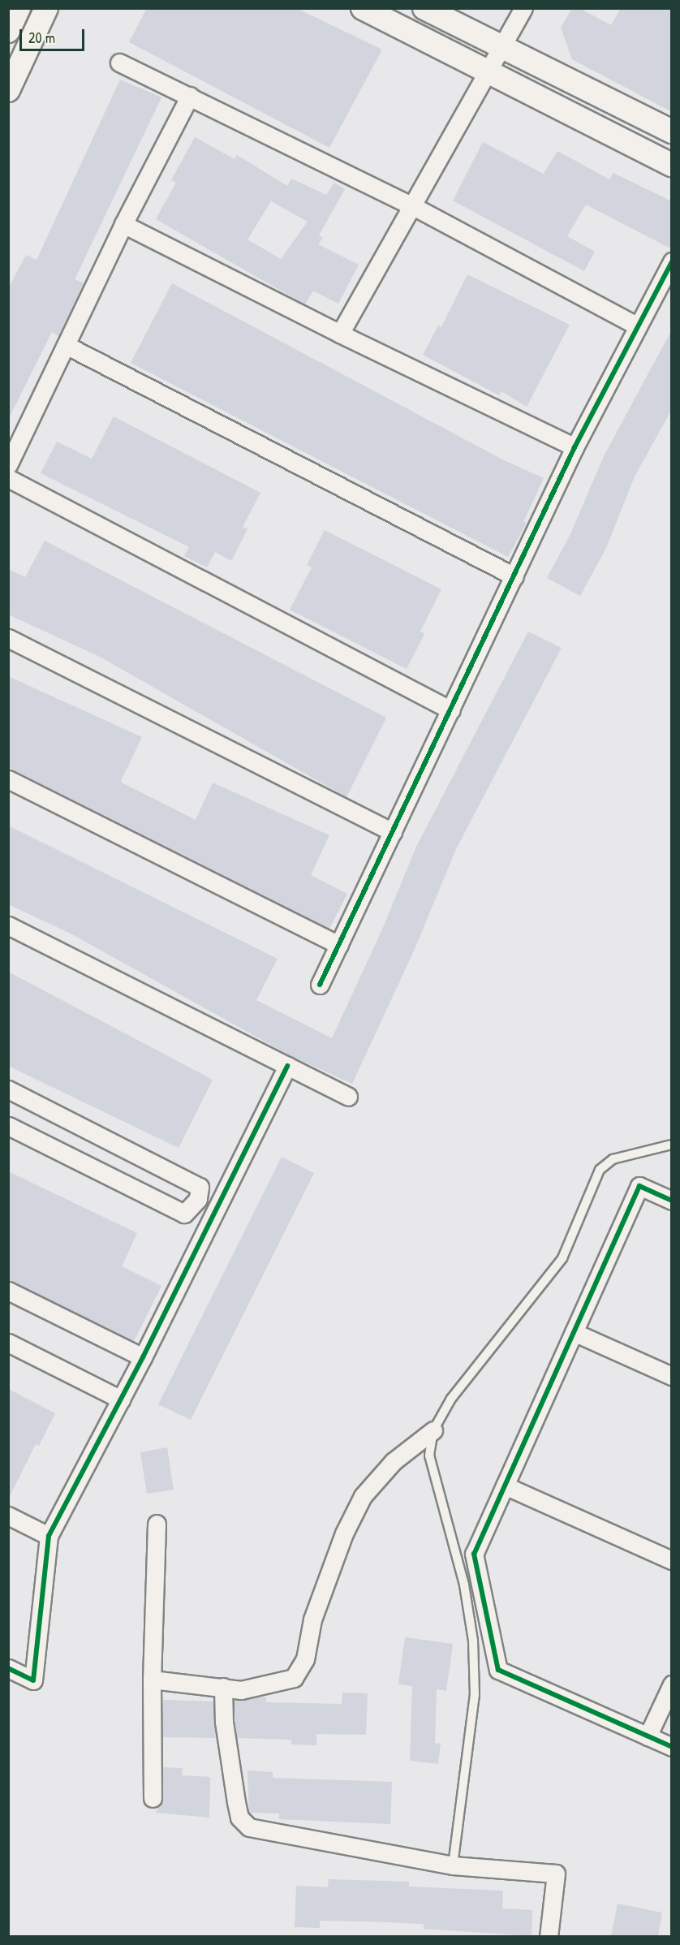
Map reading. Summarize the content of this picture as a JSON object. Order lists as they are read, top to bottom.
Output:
{
  "scale_bar": "20 m"
}
